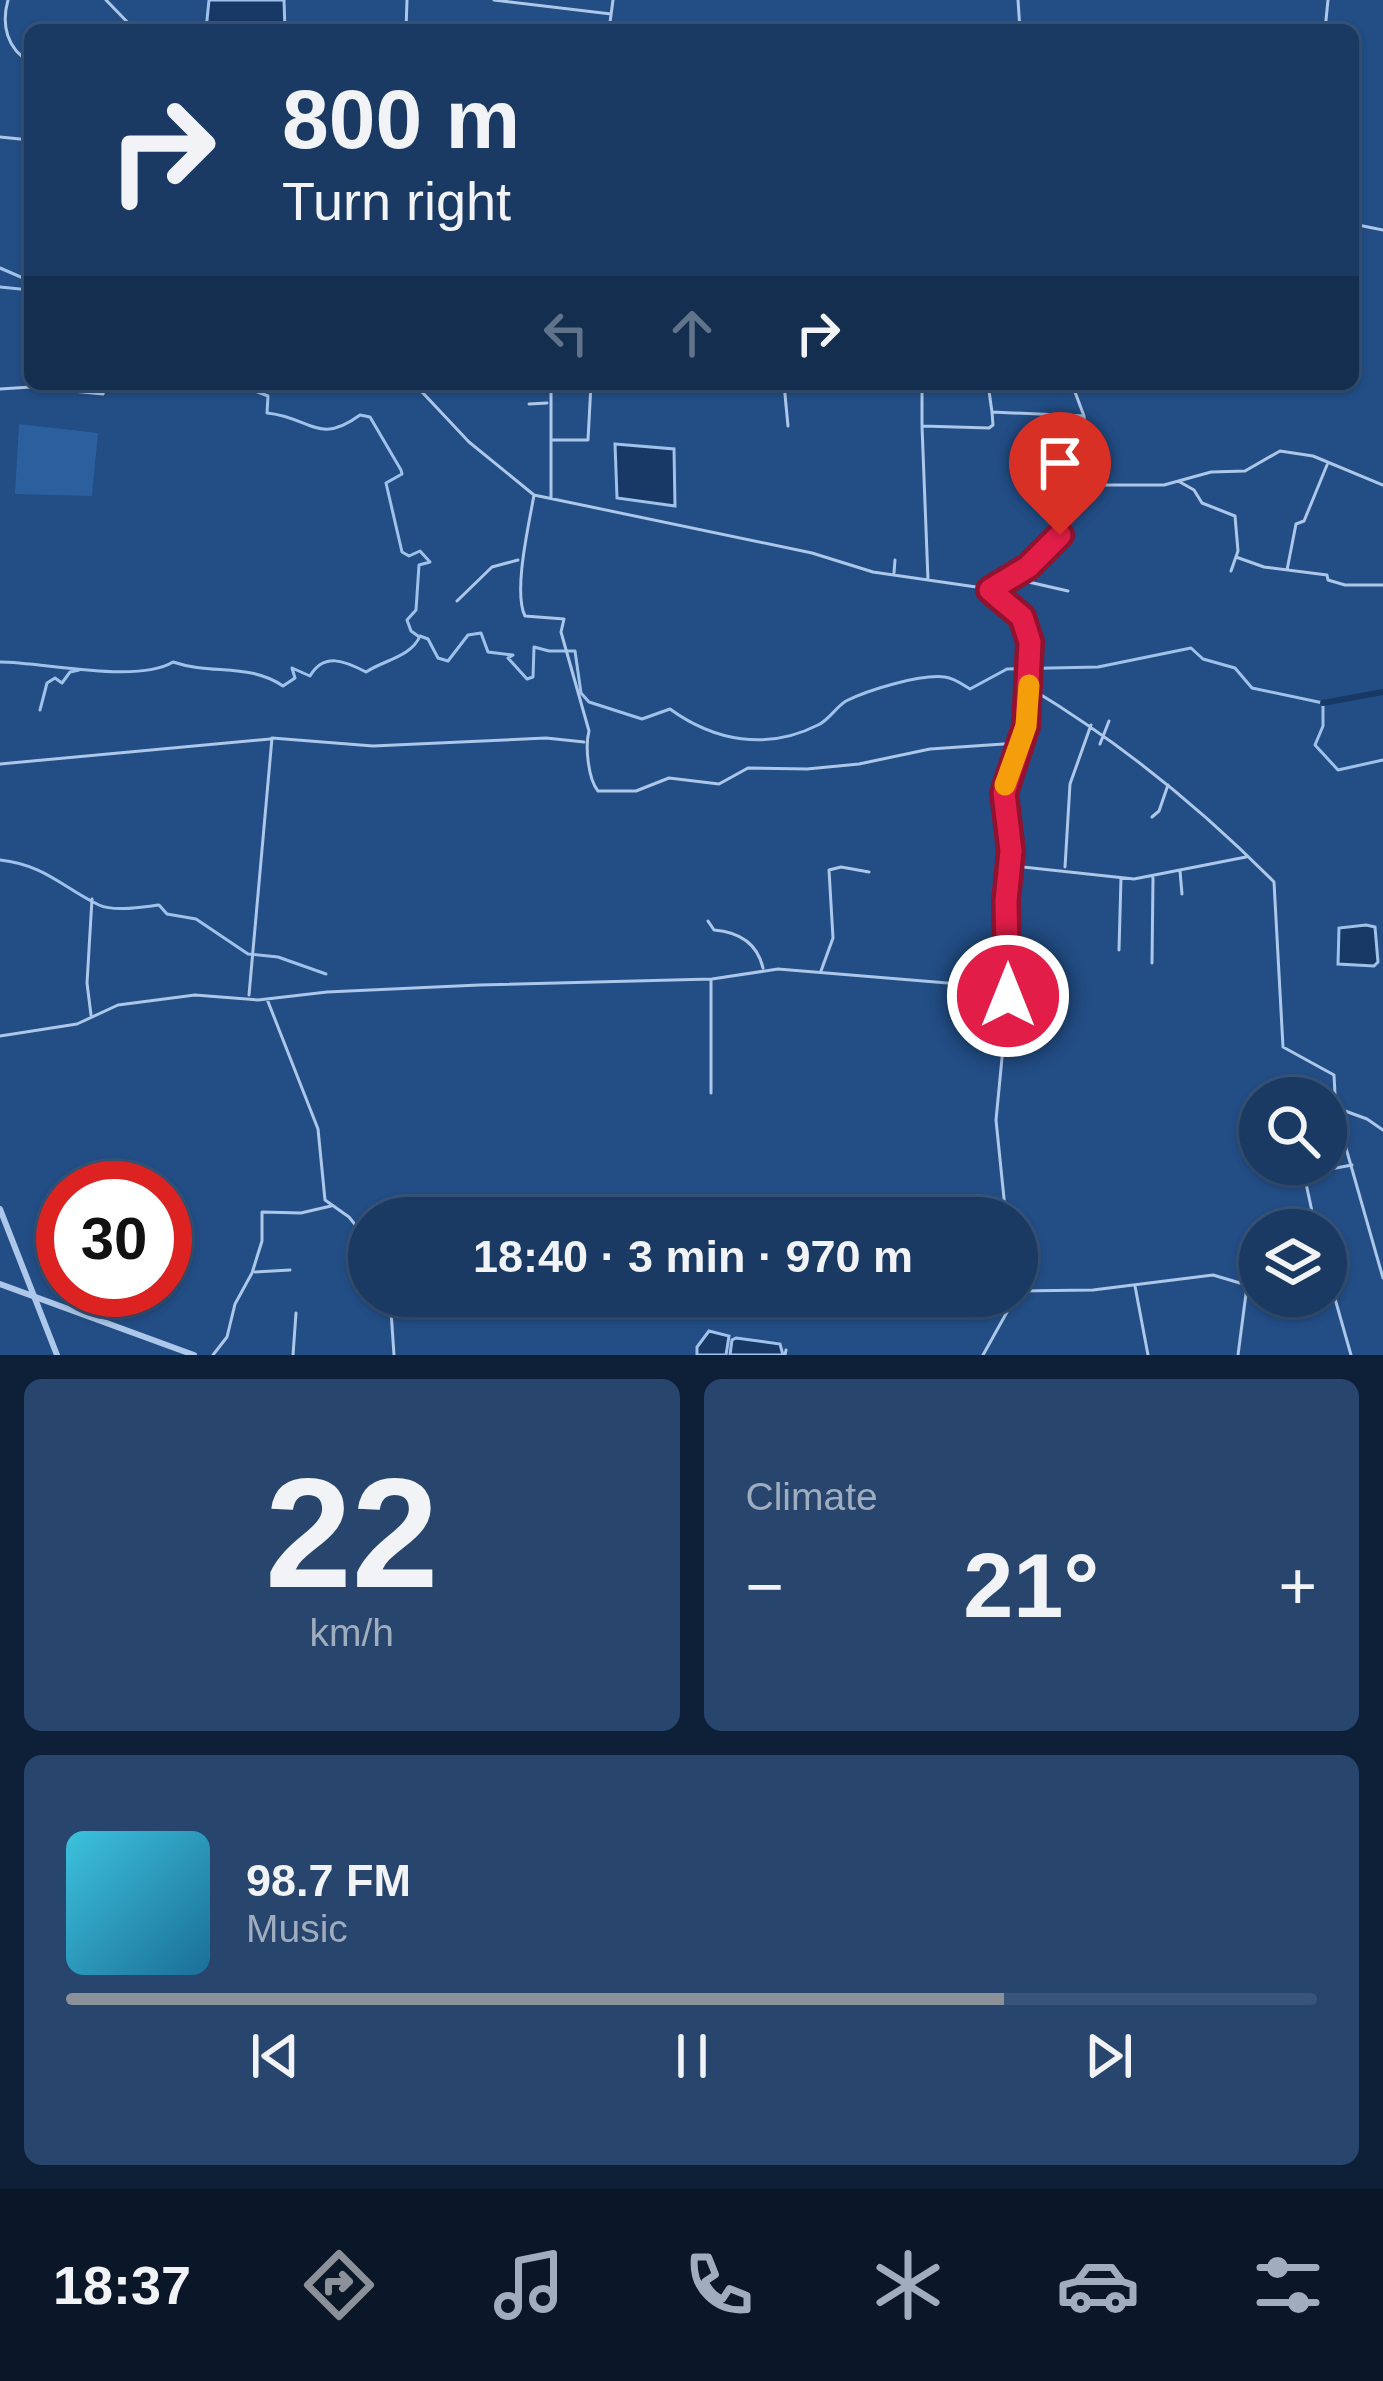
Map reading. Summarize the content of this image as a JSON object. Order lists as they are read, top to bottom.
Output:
{
  "page": {
    "turn": ["800 m", "Turn right"],
    "limit": "30",
    "trip": "18:40 · 3 min · 970 m",
    "tile": [
      ["22", "km/h"],
      "Climate"
    ],
    "heat": ["−", "21°", "+"],
    "song": ["98.7 FM", "Music"],
    "tabs": "18:37"
  }
}
